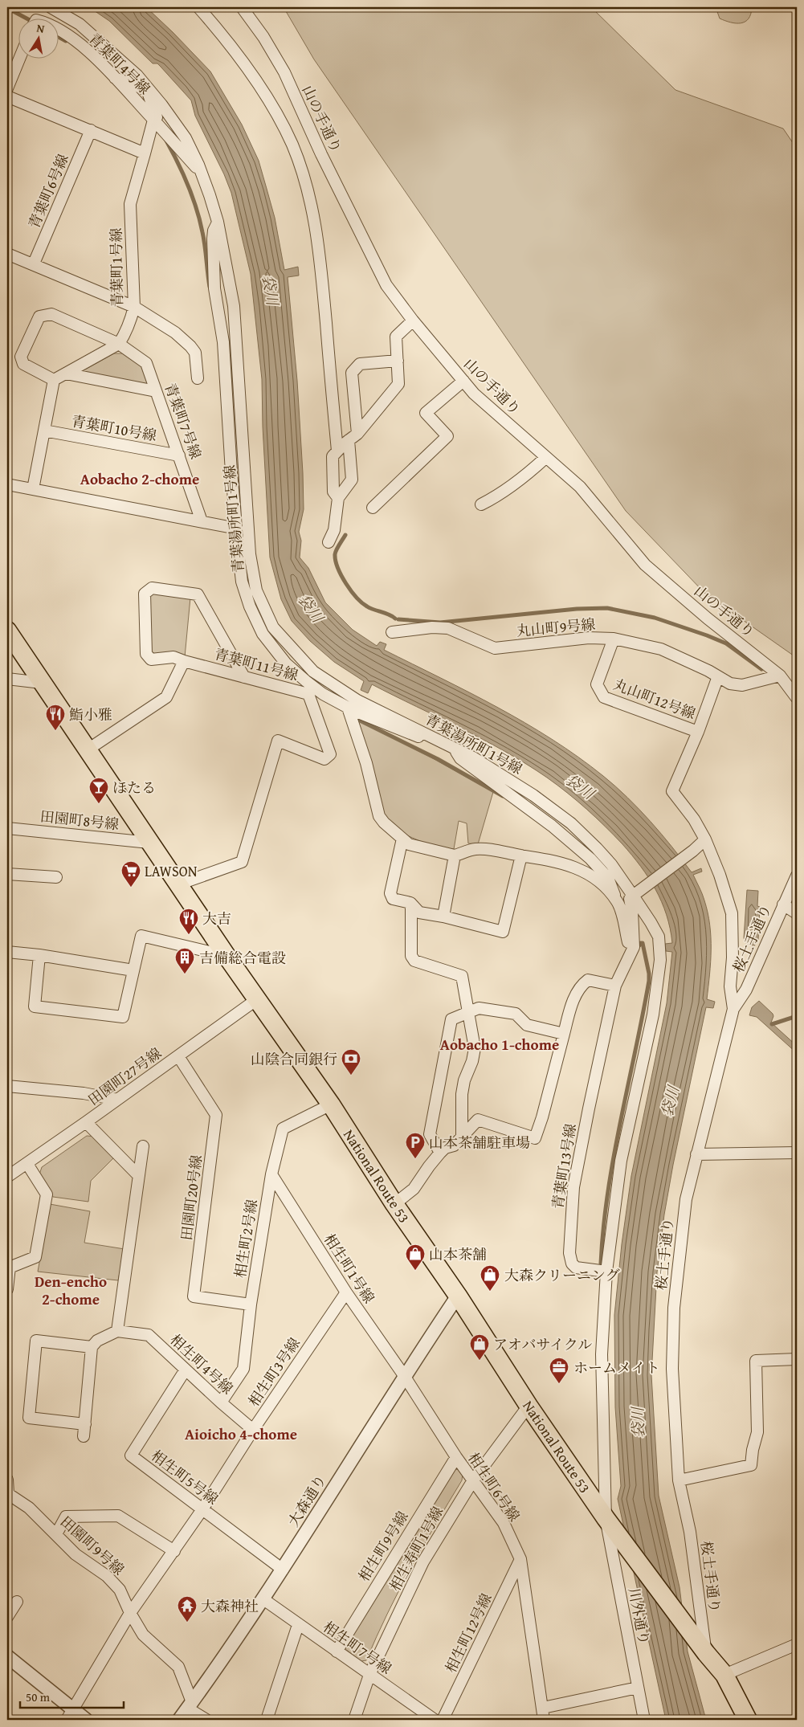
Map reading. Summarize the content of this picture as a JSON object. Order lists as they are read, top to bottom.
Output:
{
  "streets": {
    "highway": ["National Route 53"],
    "street": [
      "青葉町4号線",
      "山の手通り",
      "青葉町6号線",
      "青葉町1号線",
      "青葉町7号線",
      "青葉町10号線",
      "青葉湯所町1号線",
      "丸山町9号線",
      "青葉町11号線",
      "丸山町12号線",
      "田園町8号線",
      "桜土手通り",
      "田園町27号線",
      "青葉町13号線",
      "田園町20号線",
      "相生町2号線",
      "相生町1号線",
      "相生町4号線",
      "相生町3号線",
      "相生町5号線",
      "相生町6号線",
      "大森通り",
      "田園町9号線",
      "相生町9号線",
      "相生寿町1号線",
      "川外通り",
      "相生町12号線",
      "相生町7号線"
    ]
  },
  "crossings": [
    ["青葉町4号線", "青葉湯所町1号線"],
    ["山の手通り", "丸山町9号線"],
    ["青葉町1号線", "青葉町7号線"],
    ["青葉町7号線", "青葉町10号線"],
    ["青葉湯所町1号線", "青葉町13号線"],
    ["丸山町9号線", "丸山町12号線"],
    ["青葉町11号線", "National Route 53"],
    ["田園町8号線", "National Route 53"],
    ["桜土手通り", "National Route 53"],
    ["田園町27号線", "National Route 53"],
    ["田園町27号線", "田園町20号線"],
    ["National Route 53", "相生町2号線"],
    ["National Route 53", "大森通り"],
    ["National Route 53", "相生寿町1号線"],
    ["National Route 53", "川外通り"],
    ["田園町20号線", "相生町2号線"],
    ["相生町2号線", "相生町1号線"],
    ["相生町2号線", "相生町4号線"],
    ["相生町1号線", "相生町3号線"],
    ["相生町1号線", "相生町6号線"],
    ["相生町1号線", "大森通り"],
    ["相生町4号線", "相生町3号線"],
    ["相生町4号線", "相生町5号線"],
    ["相生町3号線", "相生町5号線"],
    ["相生町3号線", "田園町9号線"],
    ["相生町5号線", "大森通り"],
    ["相生町6号線", "大森通り"],
    ["相生町6号線", "相生町9号線"],
    ["相生町6号線", "相生寿町1号線"],
    ["相生町6号線", "相生町12号線"],
    ["大森通り", "田園町9号線"],
    ["大森通り", "相生町7号線"],
    ["相生町9号線", "相生町7号線"],
    ["相生寿町1号線", "相生町7号線"]
  ],
  "districts": [
    "Aobacho 2-chome",
    "Aobacho 1-chome",
    "Den-encho 2-chome",
    "Aioicho 4-chome"
  ],
  "water": ["袋川"],
  "places": {
    "restaurant": ["鮨小雅", "大吉"],
    "bar": ["ほたる"],
    "supermarket": ["LAWSON"],
    "building": ["吉備総合電設"],
    "bank": ["山陰合同銀行"],
    "parking": ["山本茶舗駐車場"],
    "shop": ["山本茶舗", "大森クリーニング", "アオバサイクル"],
    "office": ["ホームメイト"],
    "temple": ["大森神社"]
  },
  "scale_bar": "50 m",
  "north": "top"
}
